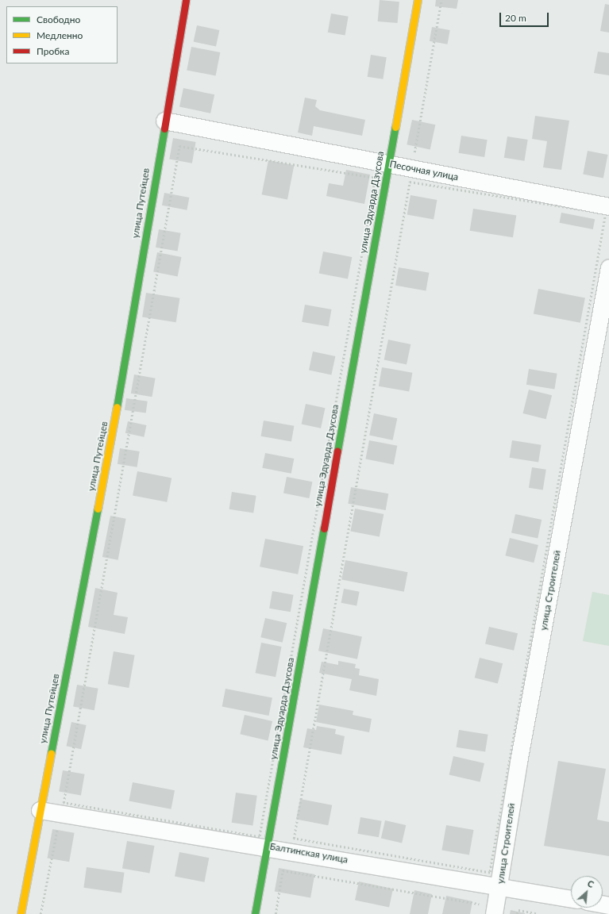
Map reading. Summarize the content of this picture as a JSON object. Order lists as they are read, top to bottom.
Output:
{
  "streets": {
    "street": [
      "Песочная улица",
      "улица Эдуарда Дзусова",
      "улица Путейцев",
      "улица Строителей",
      "Балтинская улица"
    ]
  },
  "crossings": [
    ["Песочная улица", "улица Эдуарда Дзусова"],
    ["Песочная улица", "улица Путейцев"],
    ["улица Эдуарда Дзусова", "Балтинская улица"],
    ["улица Путейцев", "Балтинская улица"],
    ["улица Строителей", "Балтинская улица"]
  ],
  "legend": ["Свободно", "Медленно", "Пробка"],
  "scale_bar": "20 m",
  "north": "top right"
}
